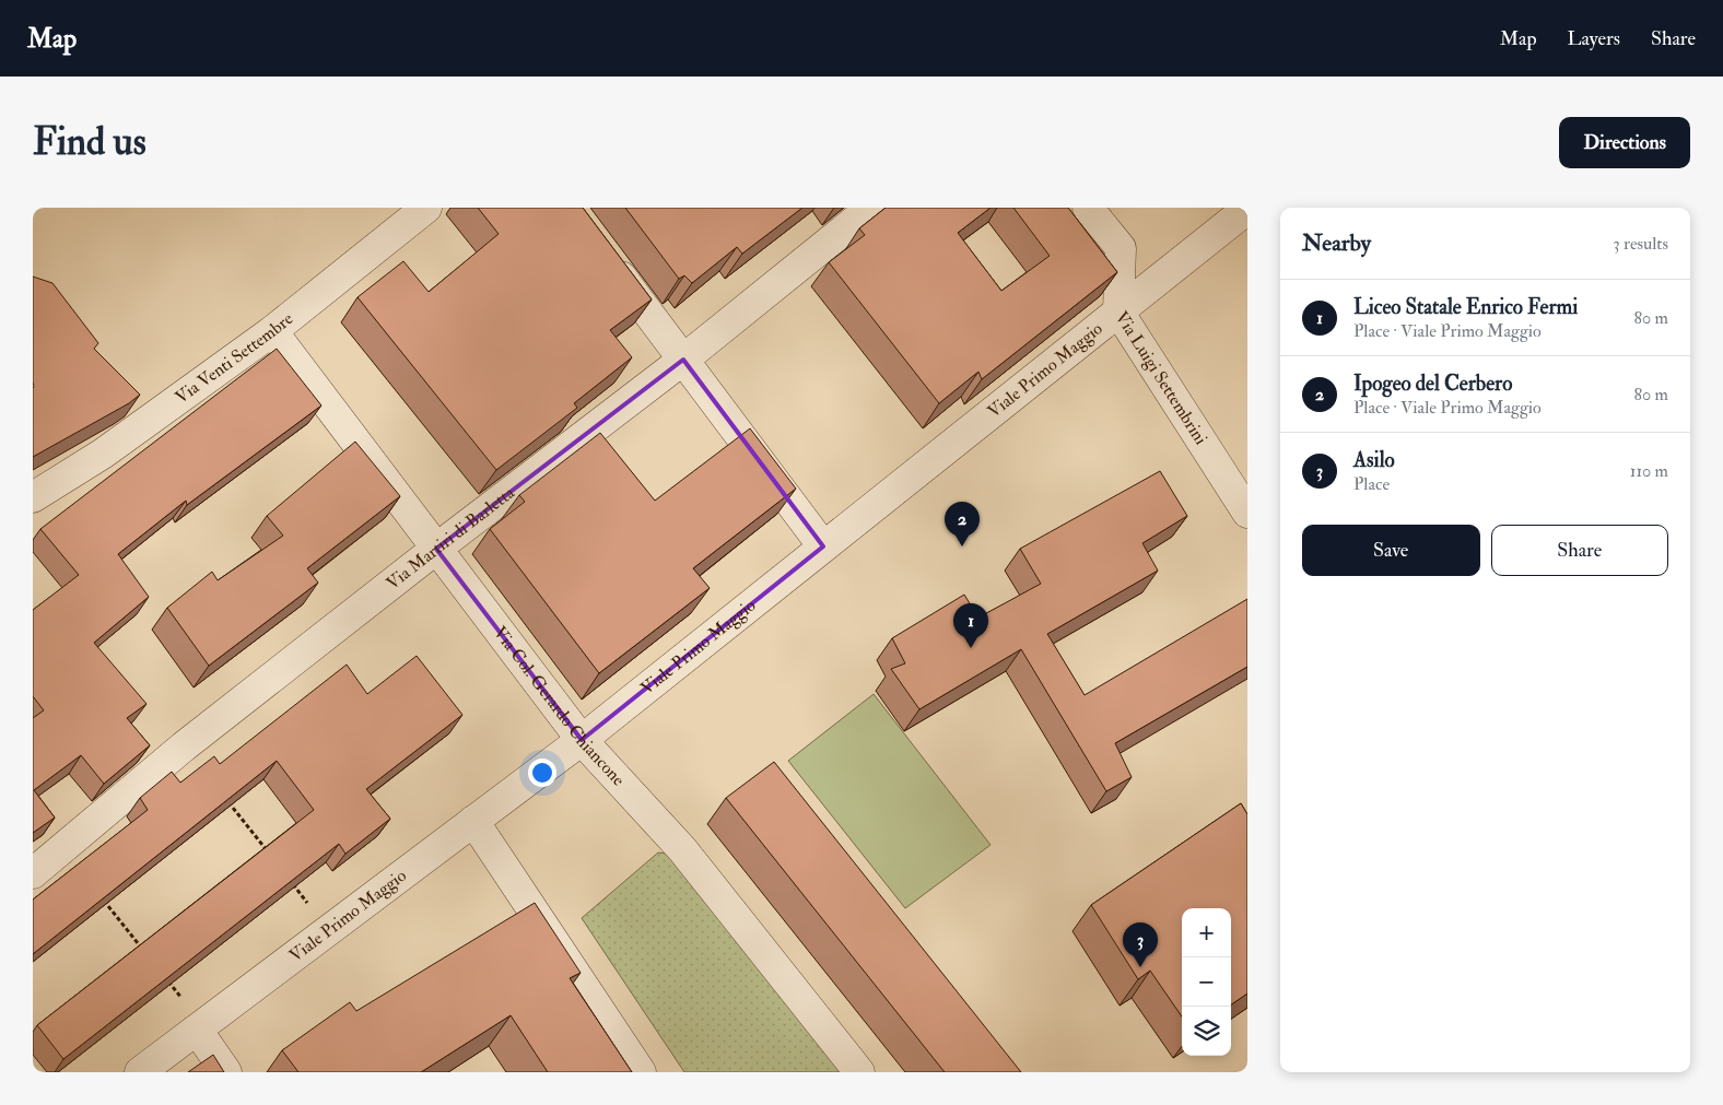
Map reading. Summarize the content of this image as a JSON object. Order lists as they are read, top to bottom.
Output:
{
  "streets": {
    "street": [
      "Via Venti Settembre",
      "Viale Primo Maggio",
      "Via Luigi Settembrini",
      "Via Martiri di Barletta",
      "Via Col. Gerardo Chiancone"
    ]
  },
  "crossings": [
    ["Via Venti Settembre", "Via Col. Gerardo Chiancone"],
    ["Viale Primo Maggio", "Via Luigi Settembrini"],
    ["Viale Primo Maggio", "Via Col. Gerardo Chiancone"],
    ["Via Martiri di Barletta", "Via Col. Gerardo Chiancone"]
  ],
  "page": {
    "header": "Map",
    "nav": ["Map", "Layers", "Share"],
    "buttons": [
      "Directions",
      ["Save", "Share"]
    ],
    "title": "Find us",
    "heading": ["Nearby", "3 results"],
    "list": [
      {
        "mark": "1",
        "name": "Liceo Statale Enrico Fermi",
        "note": "Place · Viale Primo Maggio",
        "value": "80 m"
      },
      {
        "mark": "2",
        "name": "Ipogeo del Cerbero",
        "note": "Place · Viale Primo Maggio",
        "value": "80 m"
      },
      {
        "mark": "3",
        "name": "Asilo",
        "note": "Place",
        "value": "110 m"
      }
    ],
    "pins": ["2", "1", "3"],
    "map_buttons": ["+", "−"]
  }
}
